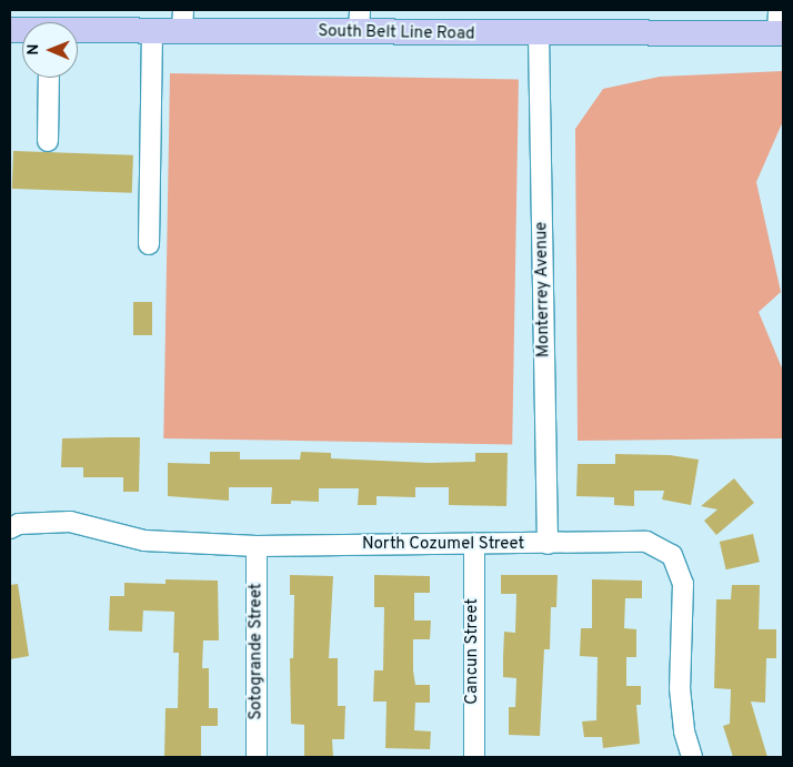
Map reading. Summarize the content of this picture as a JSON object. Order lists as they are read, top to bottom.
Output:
{
  "streets": {
    "main road": ["South Belt Line Road"],
    "street": [
      "Monterrey Avenue",
      "North Cozumel Street",
      "Sotogrande Street",
      "Cancun Street"
    ]
  },
  "crossings": [
    ["South Belt Line Road", "Monterrey Avenue"],
    ["Monterrey Avenue", "North Cozumel Street"],
    ["North Cozumel Street", "Sotogrande Street"],
    ["North Cozumel Street", "Cancun Street"]
  ],
  "north": "left"
}
